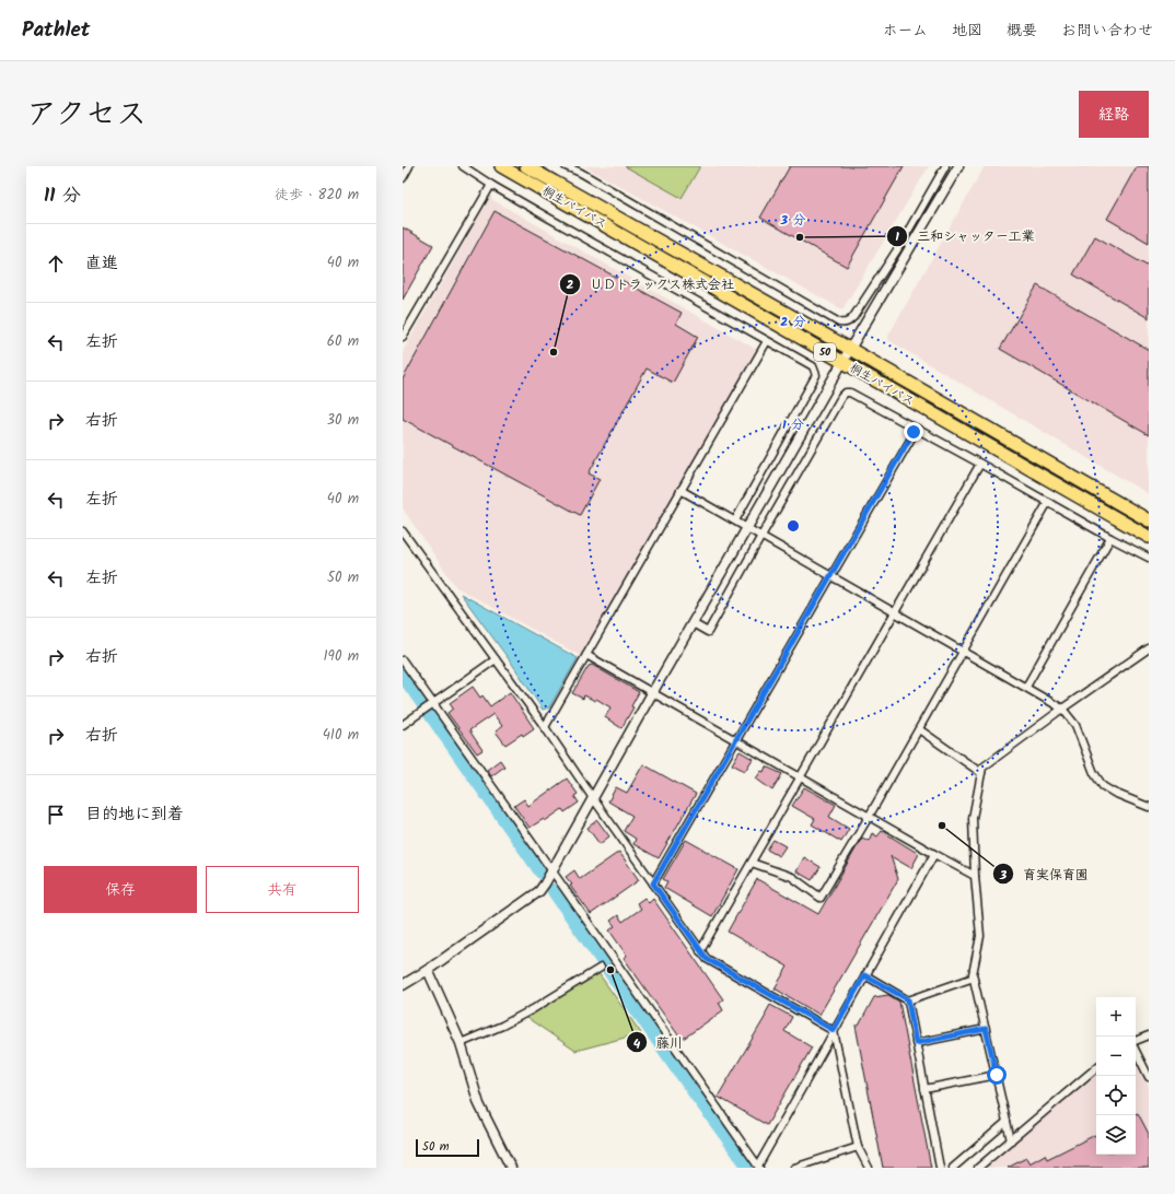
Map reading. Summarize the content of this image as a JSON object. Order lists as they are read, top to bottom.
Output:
{
  "streets": {
    "highway": ["桐生バイパス", "50"]
  },
  "places": [
    "三和シャッター工業",
    "ＵＤトラックス株式会社",
    "育実保育園",
    "藤川"
  ],
  "scale_bar": "50 m",
  "page": {
    "header": "Pathlet",
    "nav": [
      "ホーム",
      "地図",
      "概要",
      "お問い合わせ"
    ],
    "title": "アクセス",
    "buttons": [
      "経路",
      ["保存", "共有"]
    ],
    "heading": ["11 分", "徒歩 · 820 m"],
    "list": [
      ["直進", "40 m"],
      ["左折", "60 m"],
      ["右折", "30 m"],
      ["左折", "40 m"],
      ["左折", "50 m"],
      ["右折", "190 m"],
      ["右折", "410 m"],
      "目的地に到着"
    ],
    "map_buttons": ["+", "−"],
    "scale": "50 m"
  },
  "rings": ["3 分", "2 分", "1 分"]
}
